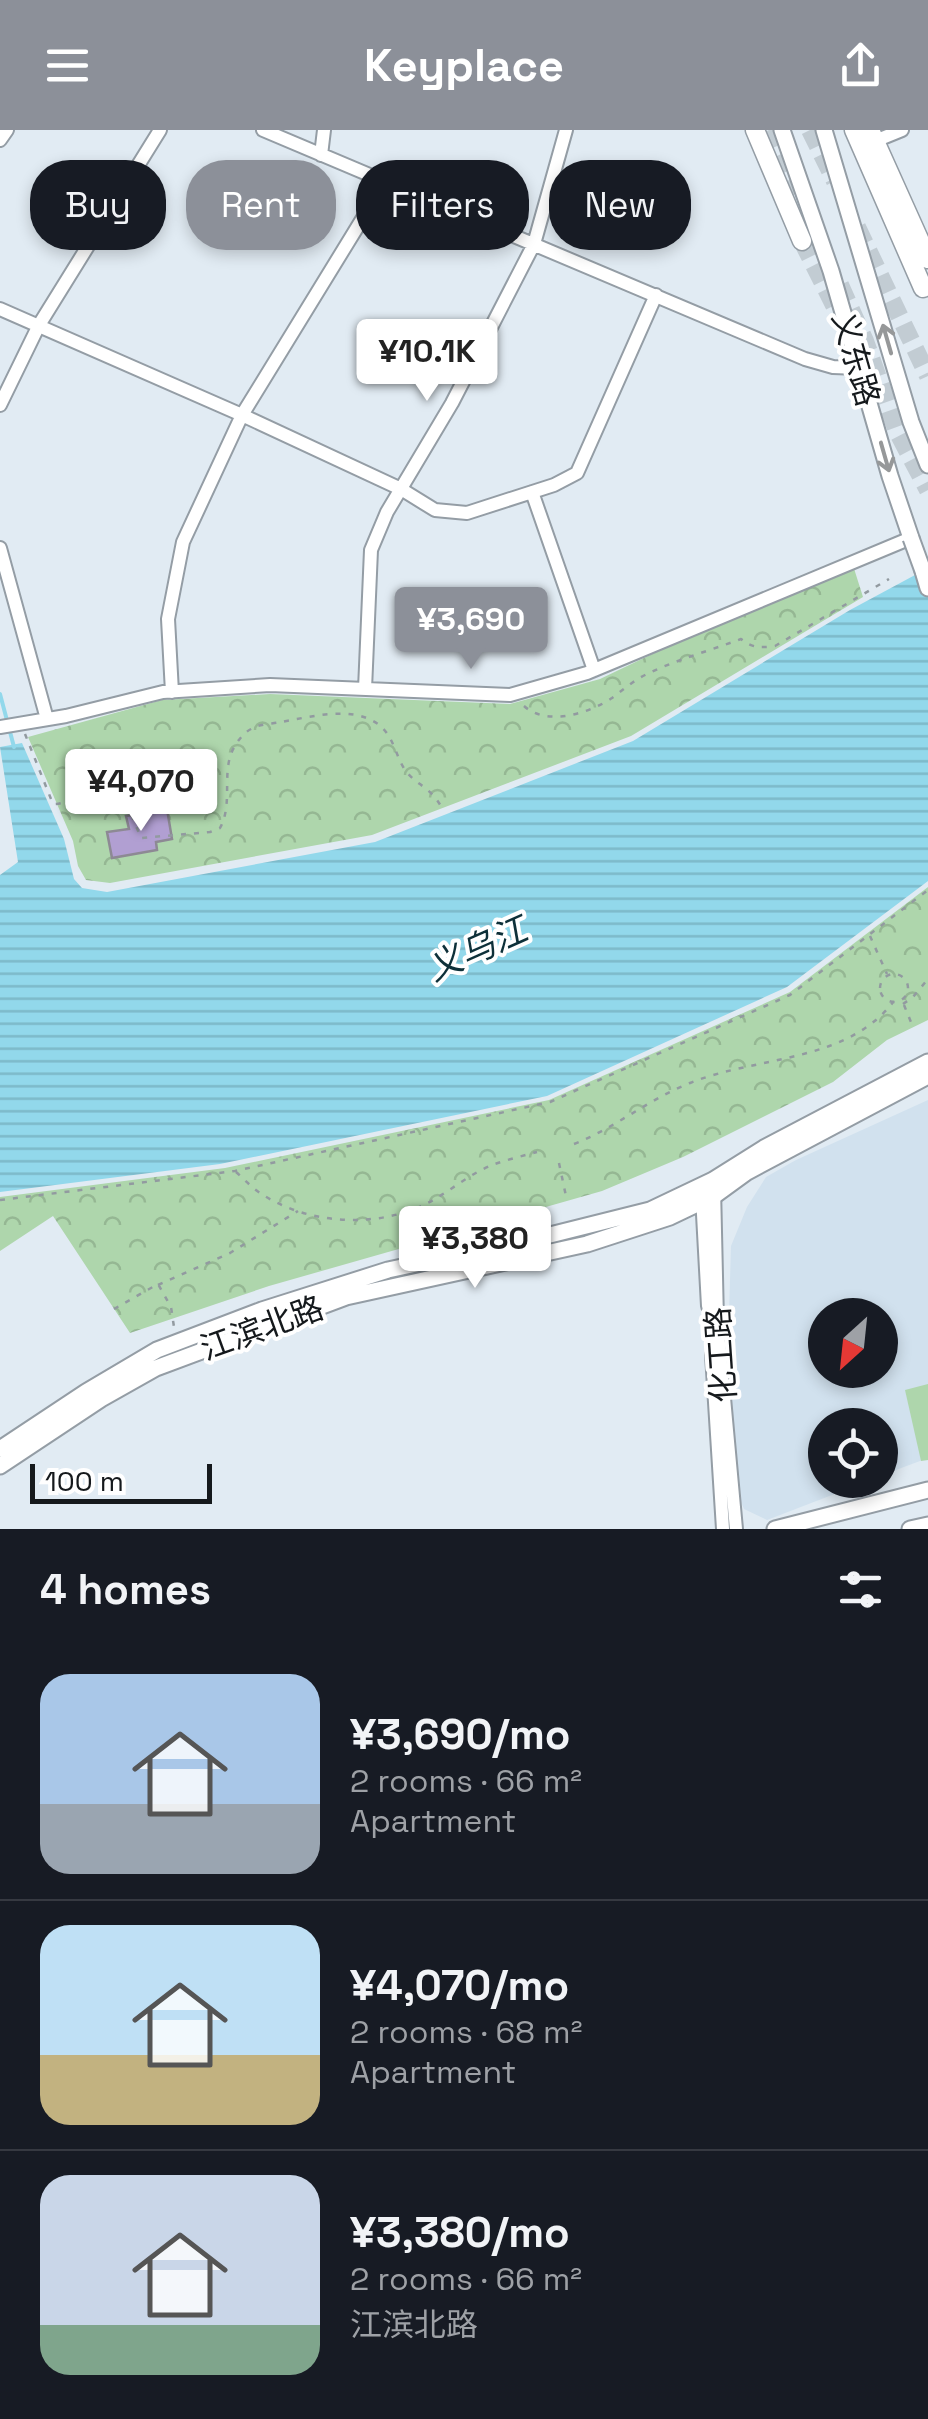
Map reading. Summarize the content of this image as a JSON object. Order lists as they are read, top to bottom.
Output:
{
  "streets": {
    "main road": ["义东路", "江滨北路"],
    "street": ["化工路"]
  },
  "crossings": [
    ["江滨北路", "化工路"]
  ],
  "water": ["义乌江"],
  "scale_bar": "100 m",
  "north": "bottom left",
  "page": {
    "header": "Keyplace",
    "chip": [
      "Buy",
      "Rent",
      "Filters",
      "New"
    ],
    "price": [
      "¥10.1K",
      "¥3,690",
      "¥4,070",
      "¥3,380"
    ],
    "scale": "100 m",
    "heading": "4 homes",
    "list": [
      {
        "name": "¥3,690/mo",
        "note": "2 rooms · 66 m² · Apartment"
      },
      {
        "name": "¥4,070/mo",
        "note": "2 rooms · 68 m² · Apartment"
      },
      {
        "name": "¥3,380/mo",
        "note": "2 rooms · 66 m² · 江滨北路"
      }
    ]
  }
}
